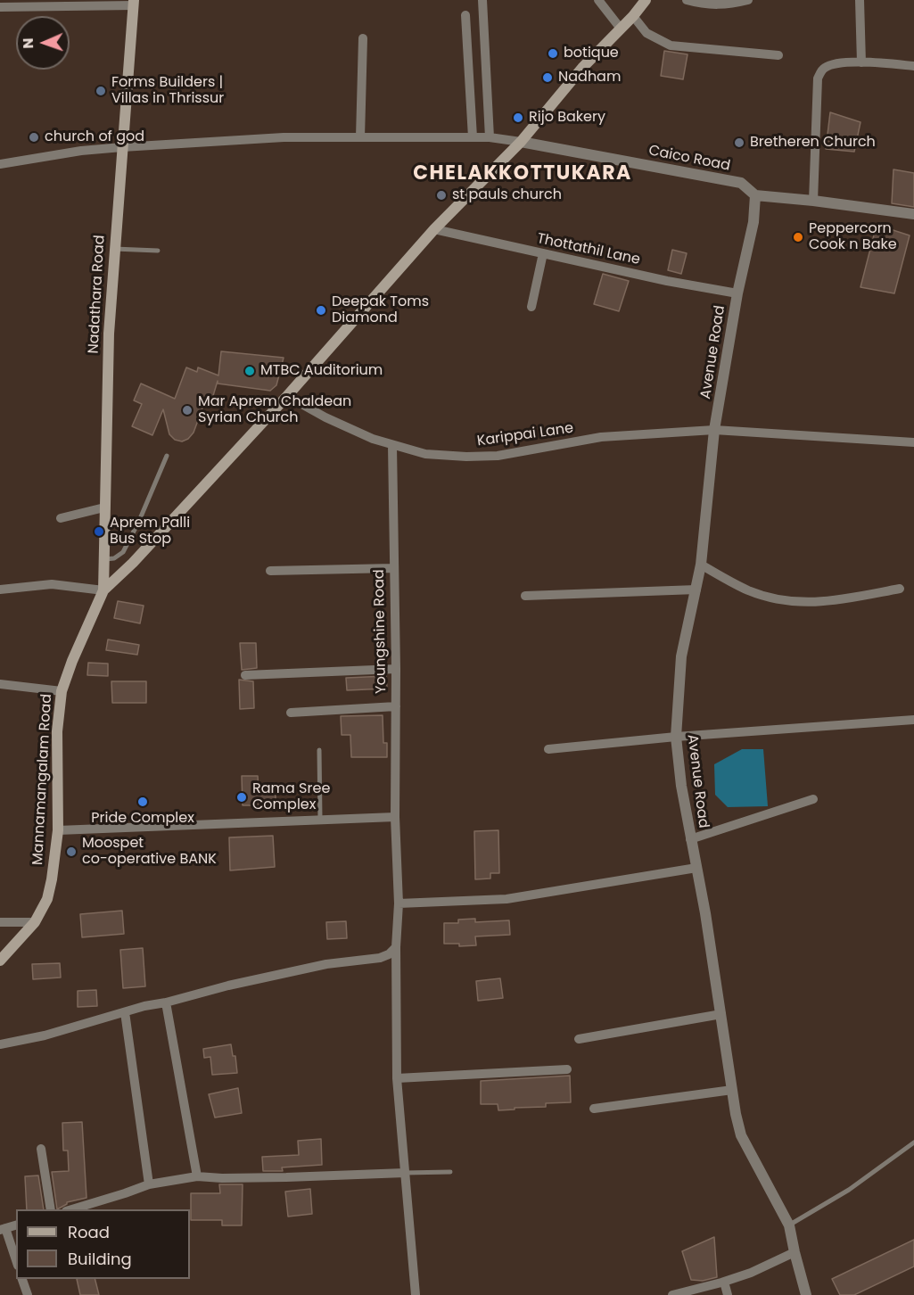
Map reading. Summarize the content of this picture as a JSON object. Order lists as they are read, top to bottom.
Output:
{
  "streets": {
    "main road": ["Nadathara Road", "Mannamangalam Road"],
    "street": [
      "Caico Road",
      "Thottathil Lane",
      "Avenue Road",
      "Karippai Lane",
      "Youngshine Road"
    ]
  },
  "crossings": [
    ["Caico Road", "Avenue Road"],
    ["Thottathil Lane", "Avenue Road"],
    ["Nadathara Road", "Mannamangalam Road"],
    ["Avenue Road", "Karippai Lane"],
    ["Karippai Lane", "Youngshine Road"]
  ],
  "districts": ["CHELAKKOTTUKARA"],
  "places": [
    "botique",
    "Nadham",
    "Forms Builders | Villas in Thrissur",
    "Rijo Bakery",
    "church of god",
    "Bretheren Church",
    "st pauls church",
    "Peppercorn Cook n Bake",
    "Deepak Toms Diamond",
    "MTBC Auditorium",
    "Mar Aprem Chaldean Syrian Church",
    "Aprem Palli Bus Stop",
    "Rama Sree Complex",
    "Pride Complex",
    "Moospet co-operative BANK"
  ],
  "legend": ["Road", "Building"],
  "north": "left"
}
